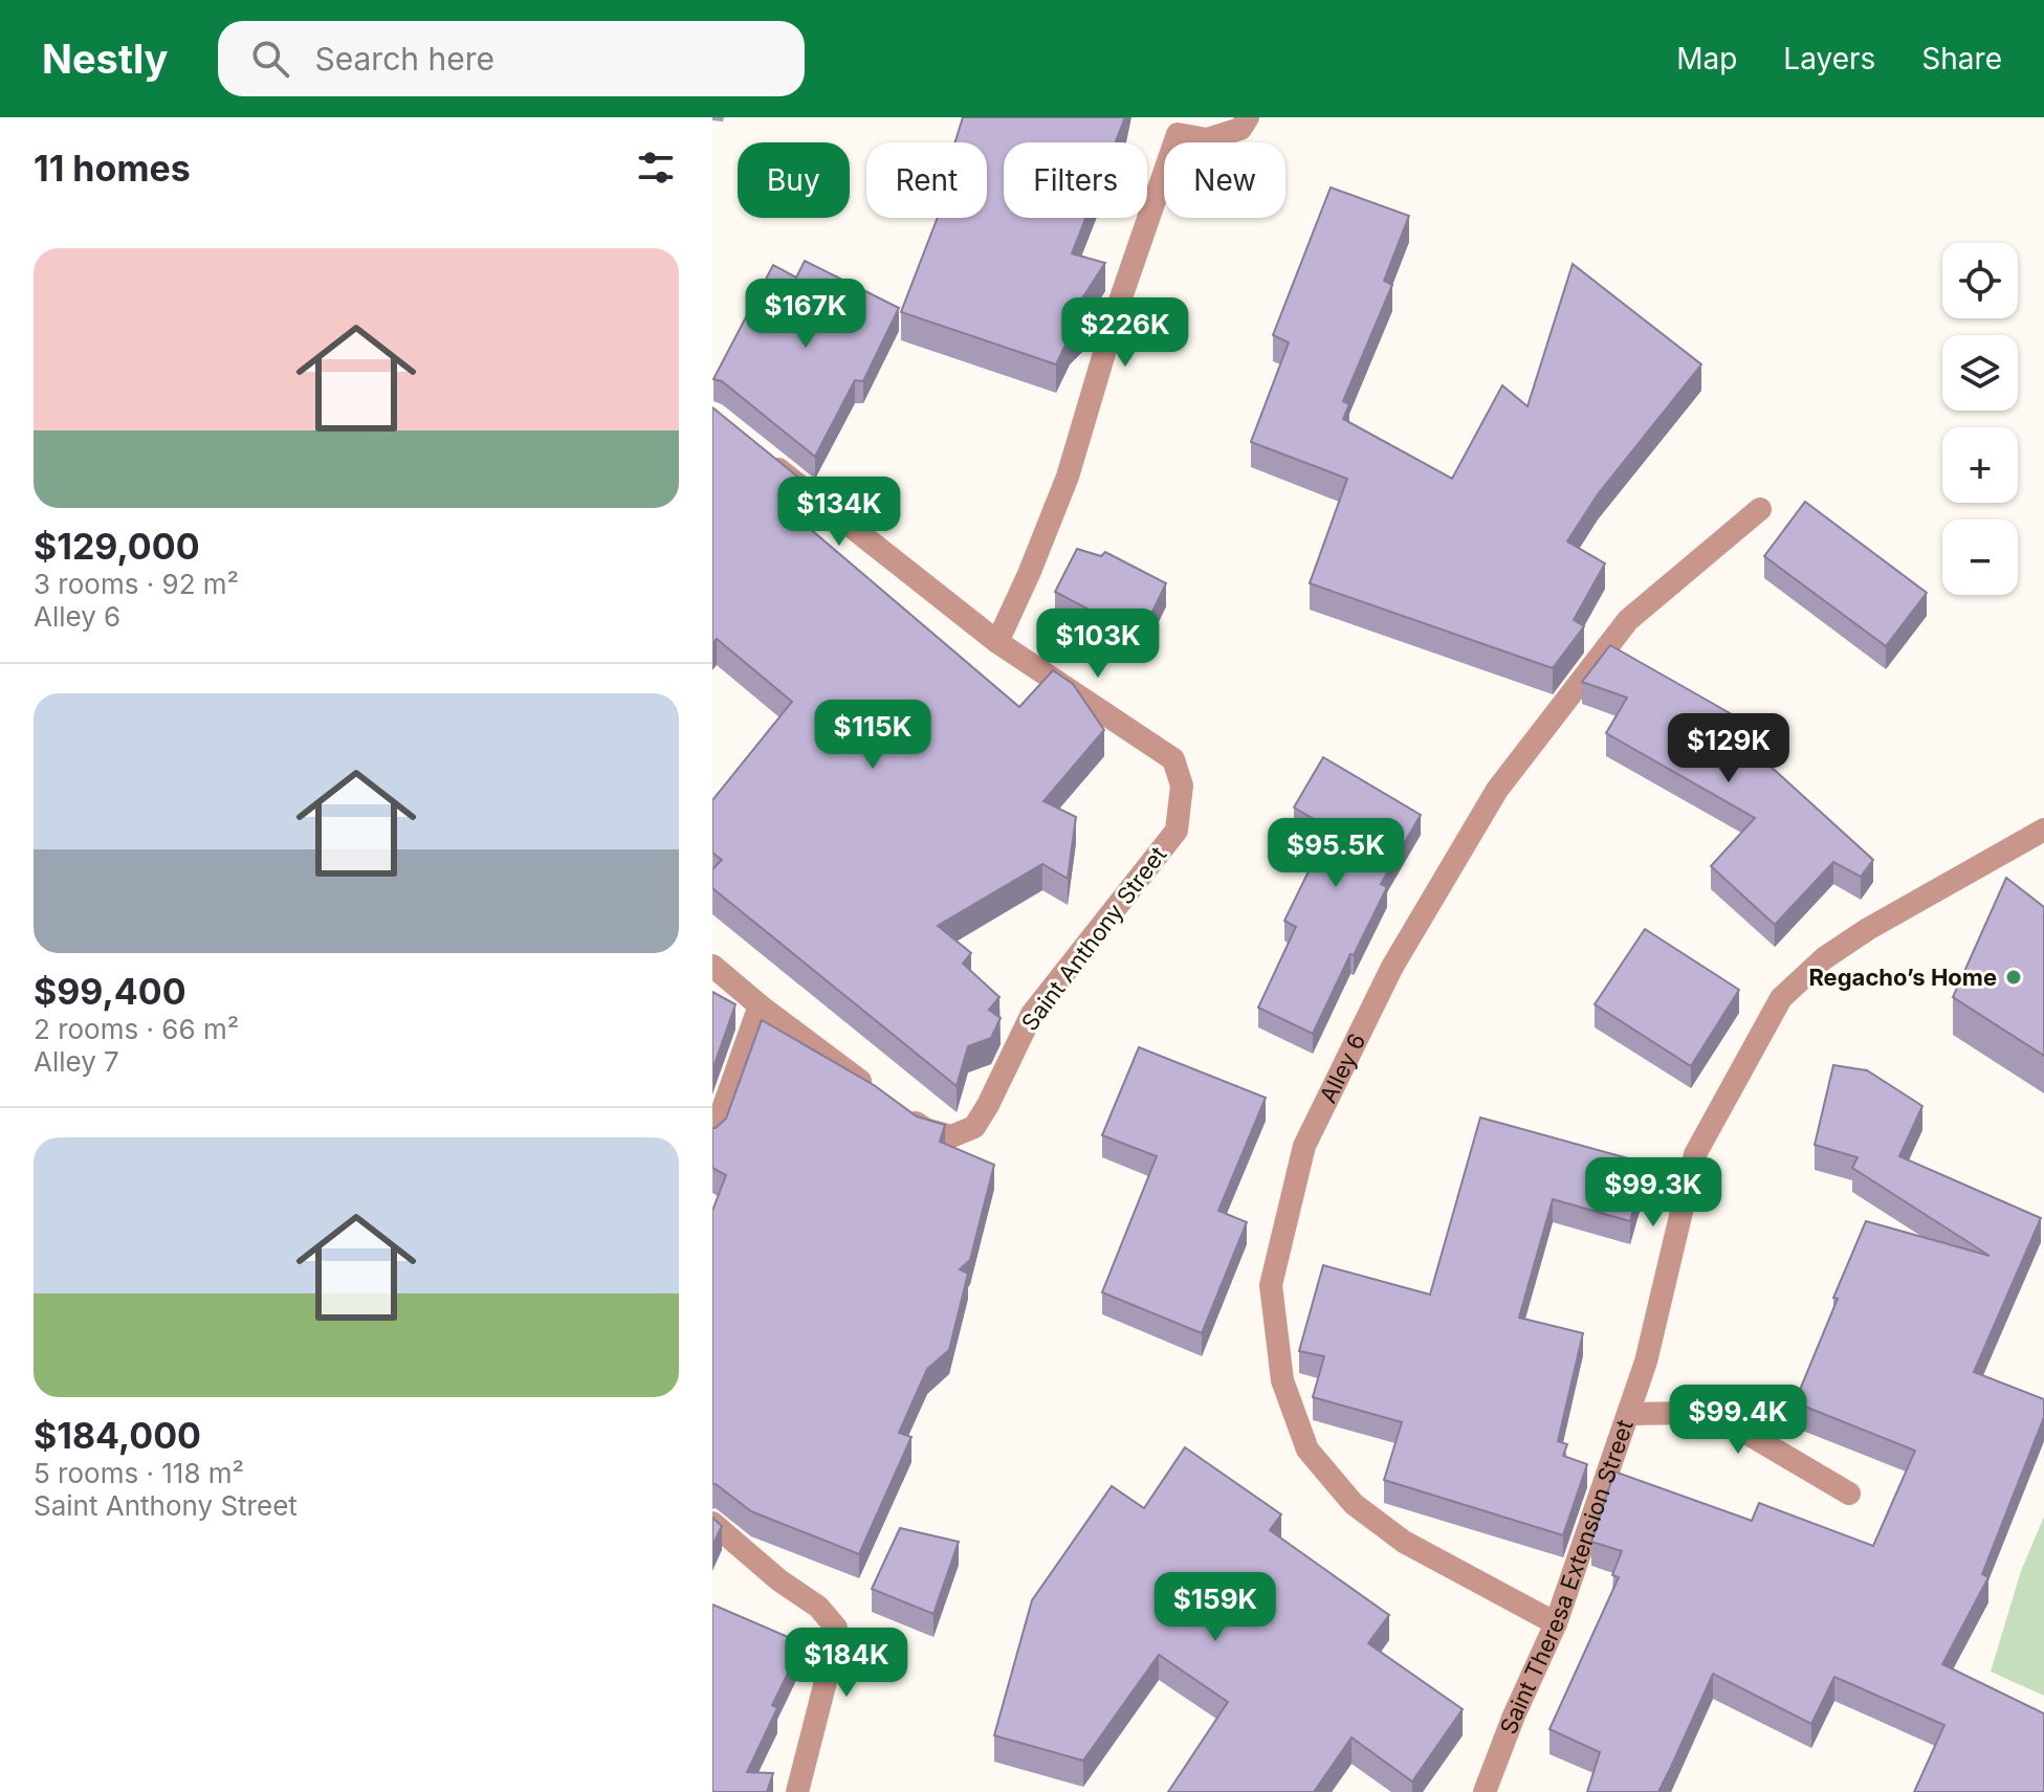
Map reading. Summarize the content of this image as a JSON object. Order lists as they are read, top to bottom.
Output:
{
  "streets": {
    "street": ["Saint Anthony Street", "Alley 6", "Saint Theresa Extension Street"]
  },
  "crossings": [
    ["Alley 6", "Saint Theresa Extension Street"]
  ],
  "places": ["Regacho’s Home"],
  "page": {
    "header": "Nestly",
    "search": "Search here",
    "nav": ["Map", "Layers", "Share"],
    "heading": "11 homes",
    "chip": [
      "Buy",
      "Rent",
      "Filters",
      "New"
    ],
    "list": [
      {
        "name": "$129,000",
        "note": "3 rooms · 92 m² · Alley 6"
      },
      {
        "name": "$99,400",
        "note": "2 rooms · 66 m² · Alley 7"
      },
      {
        "name": "$184,000",
        "note": "5 rooms · 118 m² · Saint Anthony Street"
      }
    ],
    "map_buttons": ["+", "−"],
    "price": [
      "$167K",
      "$226K",
      "$134K",
      "$103K",
      "$115K",
      "$129K",
      "$95.5K",
      "$99.3K",
      "$99.4K",
      "$159K",
      "$184K"
    ]
  }
}
